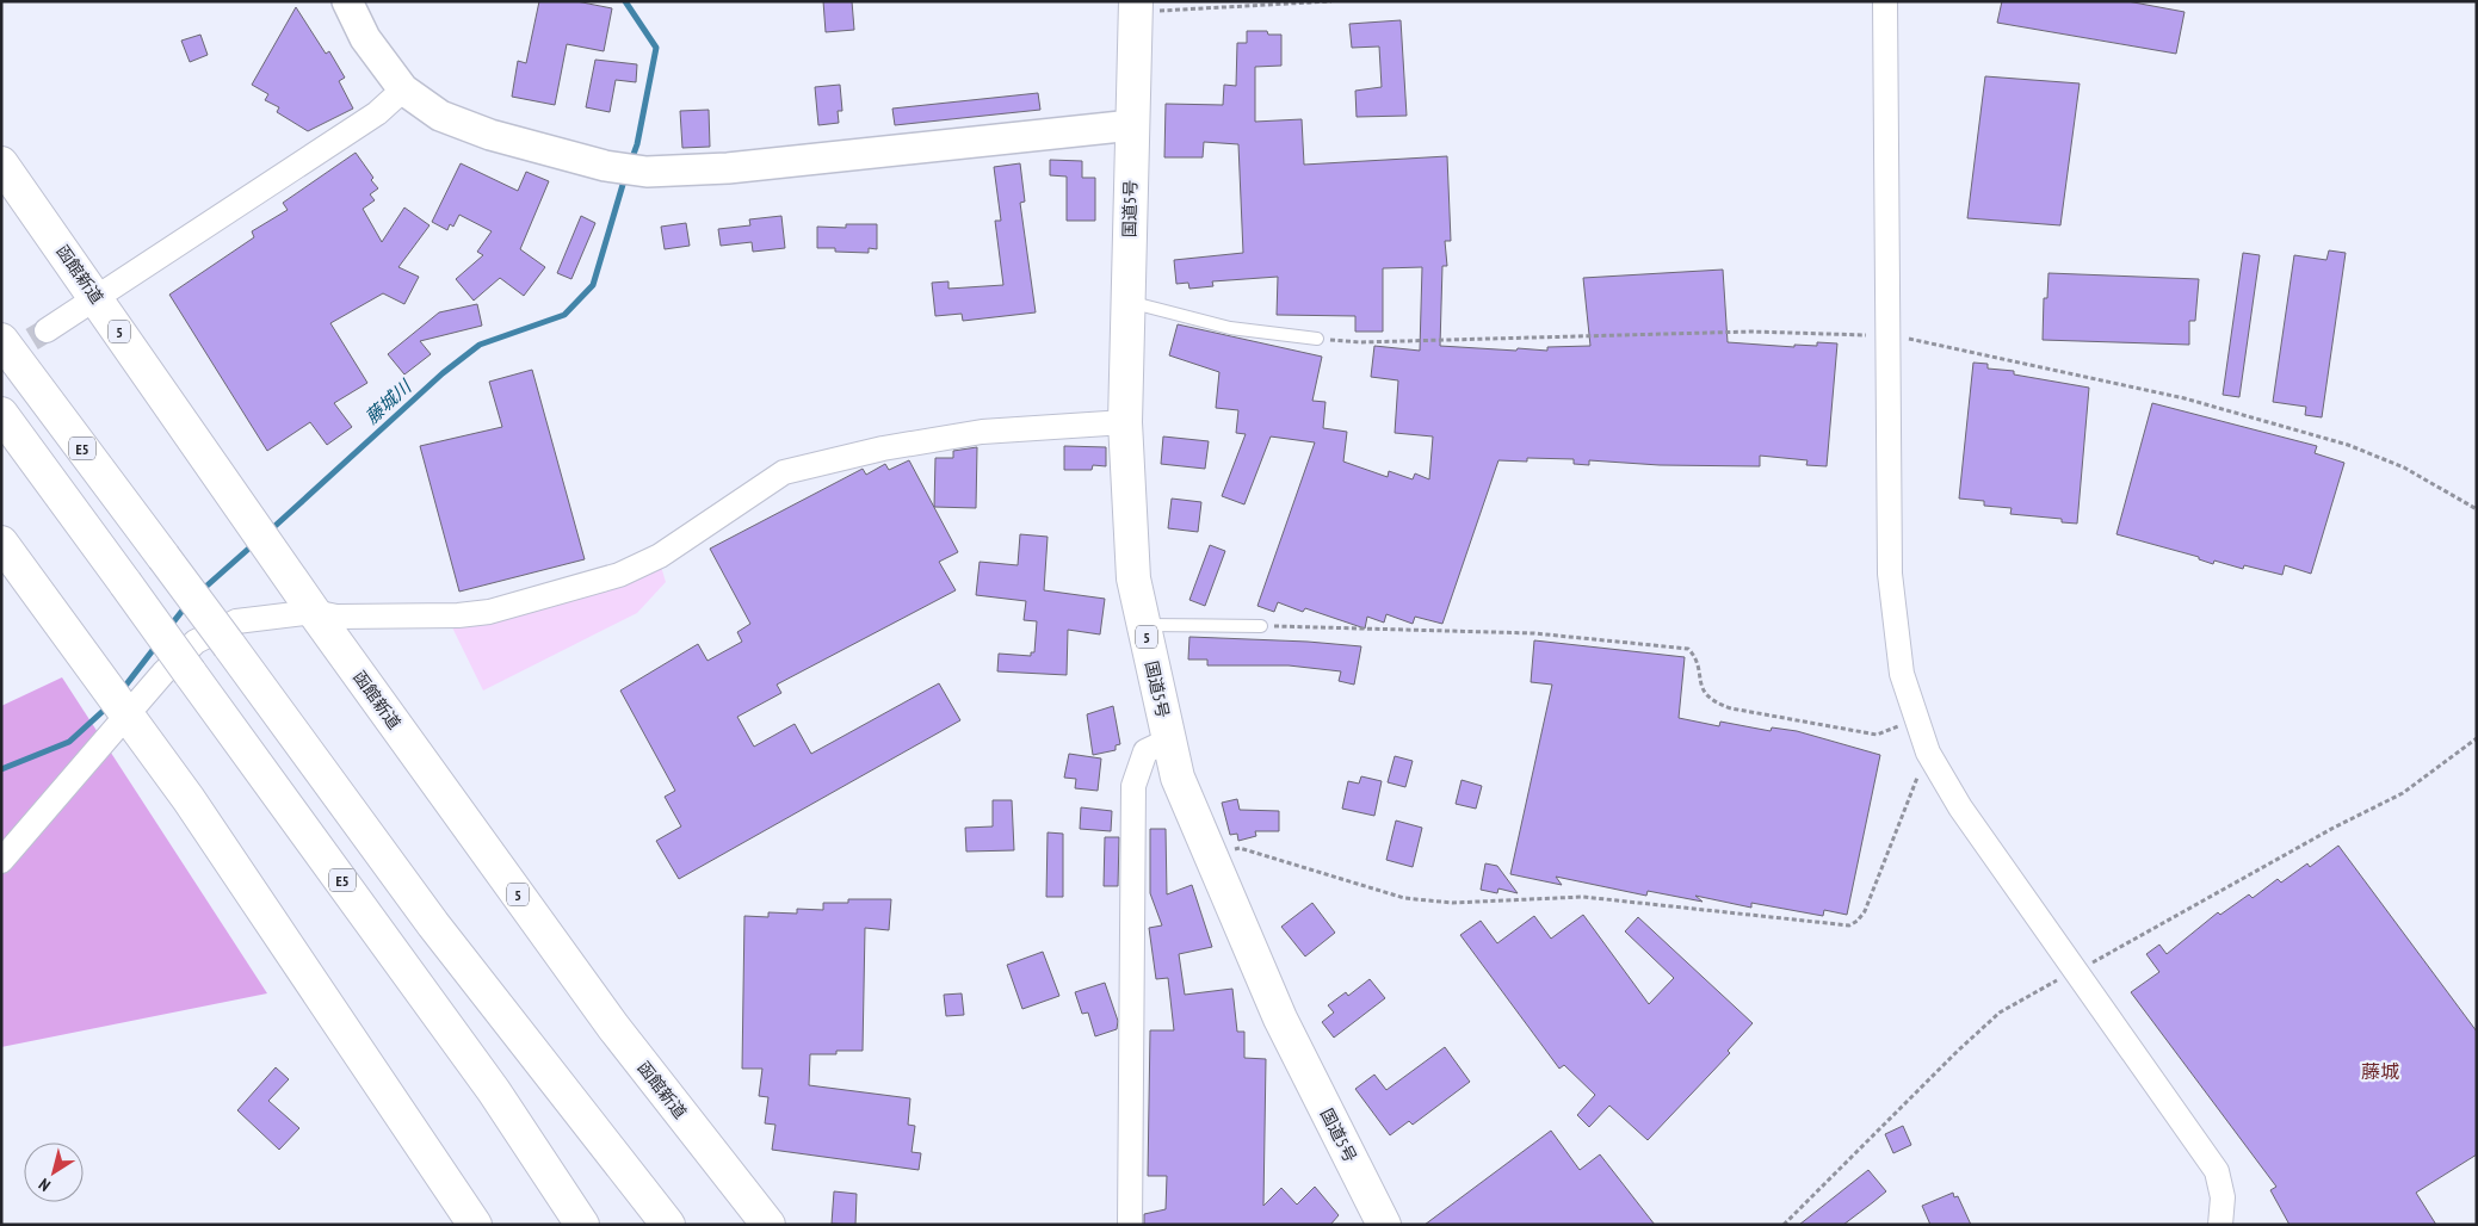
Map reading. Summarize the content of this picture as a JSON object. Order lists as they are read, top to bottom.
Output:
{
  "streets": {
    "highway": [
      "国道5号",
      "函館新道",
      "5",
      "E5"
    ]
  },
  "districts": ["藤城"],
  "water": ["藤城川"],
  "north": "bottom left"
}
